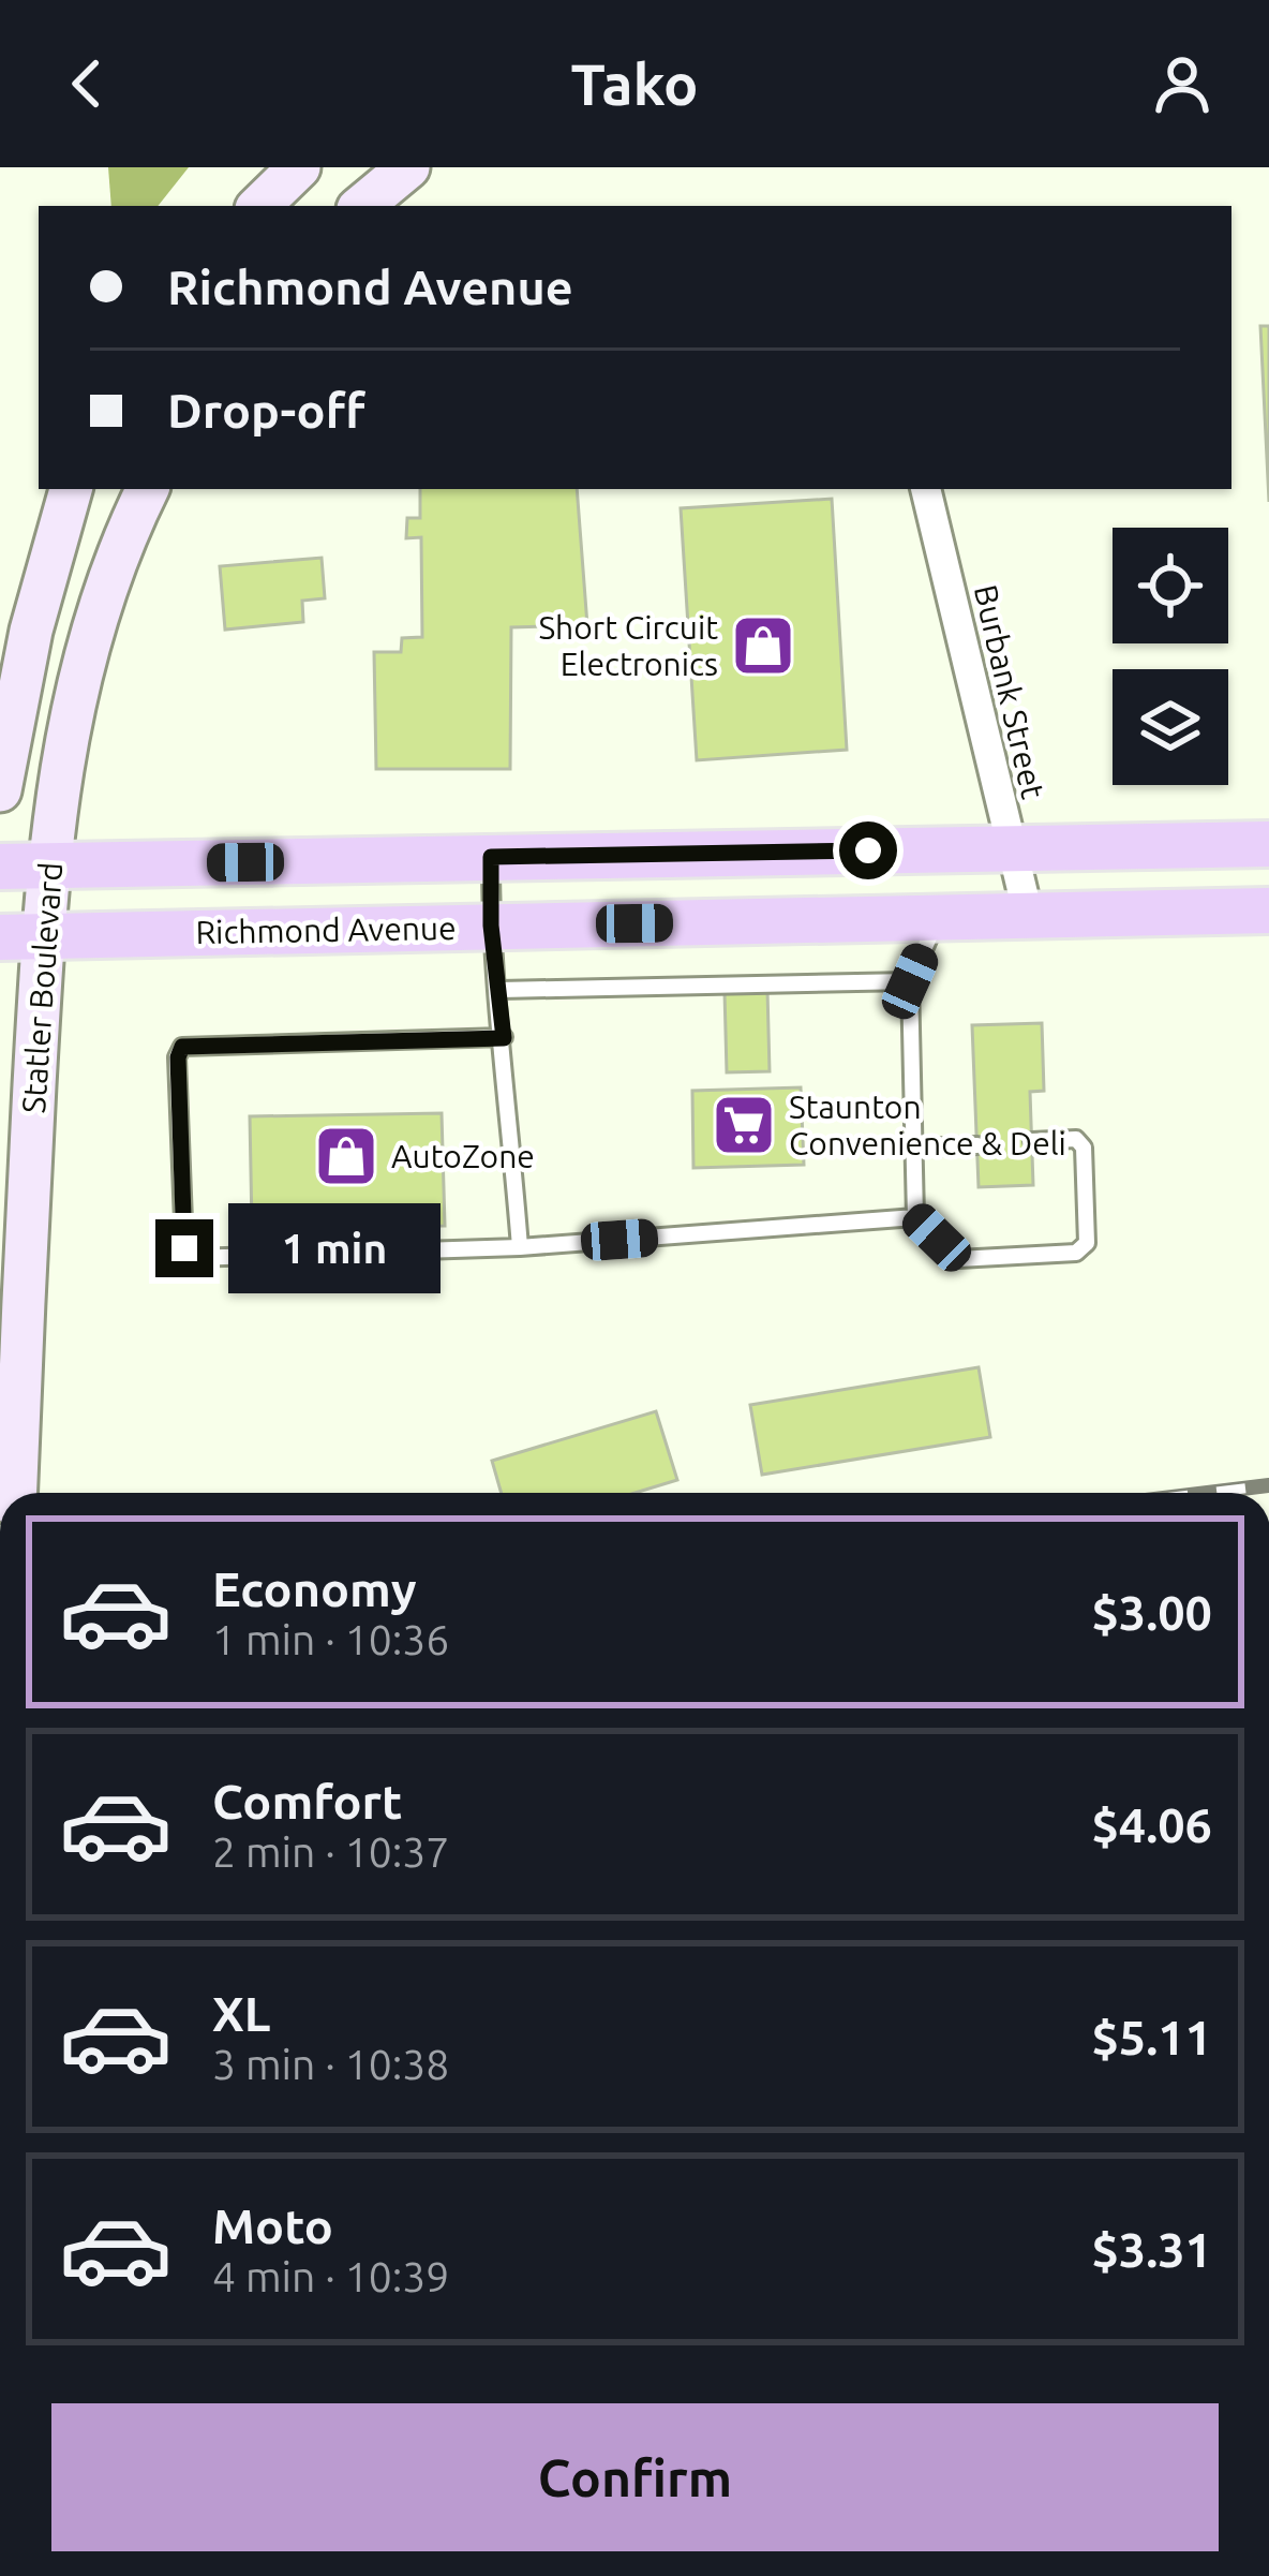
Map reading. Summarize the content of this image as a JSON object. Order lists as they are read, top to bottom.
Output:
{
  "streets": {
    "main road": ["Richmond Avenue", "Statler Boulevard"],
    "street": ["Burbank Street"]
  },
  "crossings": [
    ["Burbank Street", "Richmond Avenue"],
    ["Richmond Avenue", "Statler Boulevard"]
  ],
  "places": {
    "shop": ["Short Circuit Electronics", "AutoZone"],
    "supermarket": ["Staunton Convenience & Deli"]
  },
  "page": {
    "header": "Tako",
    "banner": ["Richmond Avenue", "Drop-off"],
    "bubble": "1 min",
    "list": [
      {
        "name": "Economy",
        "note": "1 min · 10:36",
        "value": "$3.00"
      },
      {
        "name": "Comfort",
        "note": "2 min · 10:37",
        "value": "$4.06"
      },
      {
        "name": "XL",
        "note": "3 min · 10:38",
        "value": "$5.11"
      },
      {
        "name": "Moto",
        "note": "4 min · 10:39",
        "value": "$3.31"
      }
    ],
    "buttons": "Confirm"
  }
}
